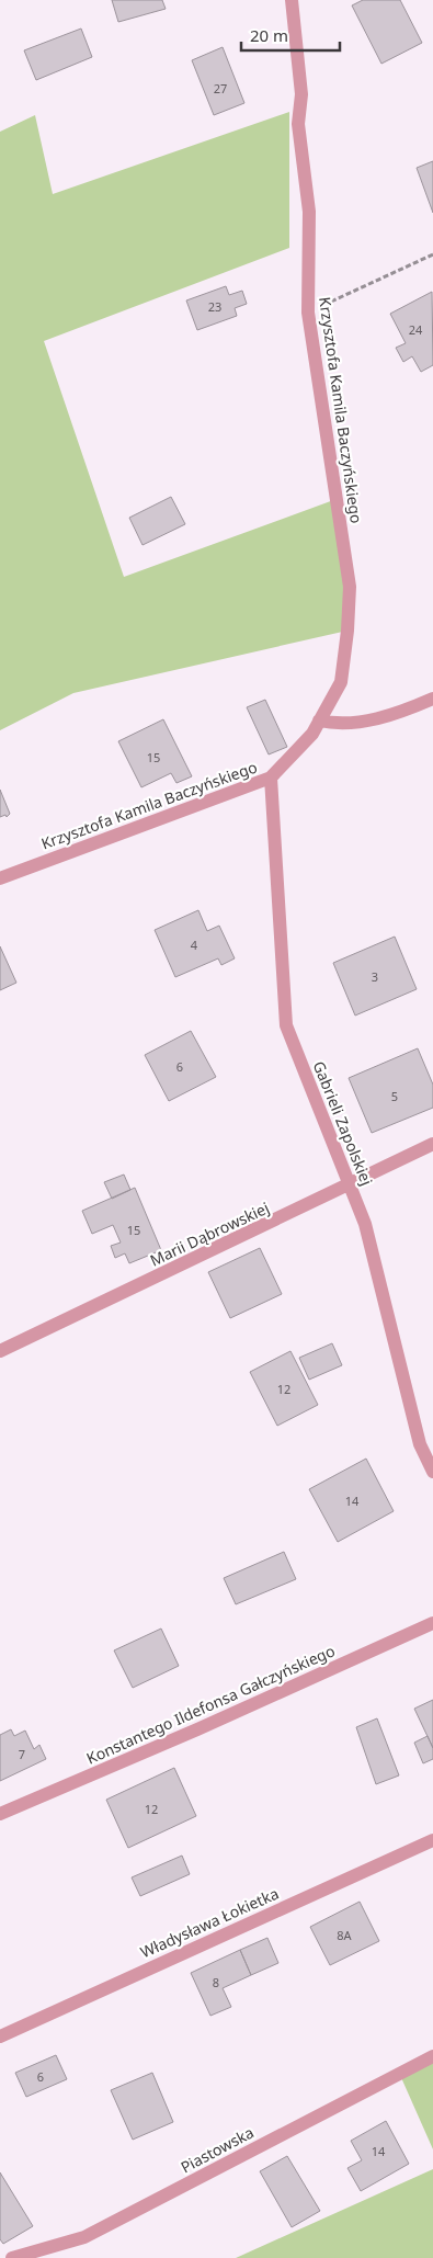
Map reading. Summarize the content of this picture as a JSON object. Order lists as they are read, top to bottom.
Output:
{
  "streets": {
    "street": [
      "Krzysztofa Kamila Baczyńskiego",
      "Gabrieli Zapolskiej",
      "Marii Dąbrowskiej",
      "Konstantego Ildefonsa Gałczyńskiego",
      "Władysława Łokietka",
      "Piastowska"
    ]
  },
  "crossings": [
    ["Krzysztofa Kamila Baczyńskiego", "Gabrieli Zapolskiej"],
    ["Gabrieli Zapolskiej", "Marii Dąbrowskiej"]
  ],
  "house_numbers": [
    "27",
    "23",
    "24",
    "15",
    "4",
    "3",
    "6",
    "5",
    "15",
    "12",
    "14",
    "7",
    "12",
    "8A",
    "8",
    "6",
    "14"
  ],
  "scale_bar": "20 m"
}
